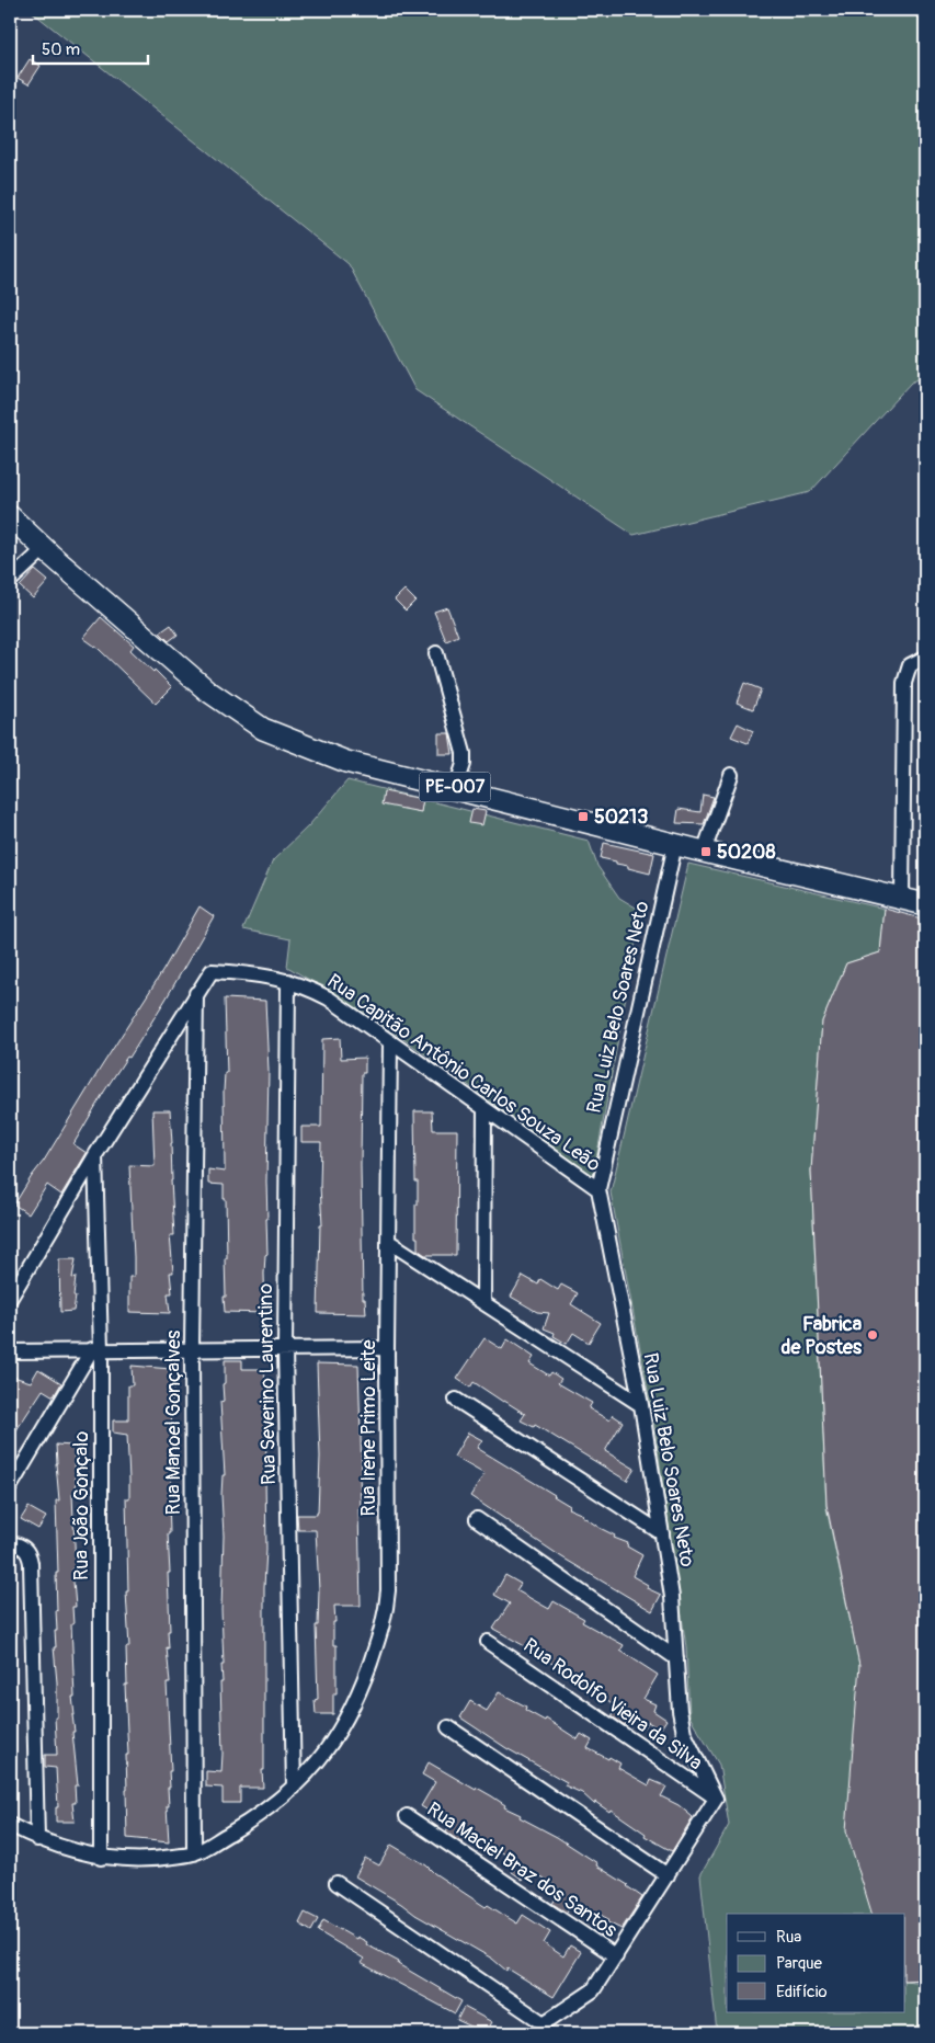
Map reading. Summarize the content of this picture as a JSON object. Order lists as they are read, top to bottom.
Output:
{
  "streets": {
    "main road": ["PE-007"],
    "street": [
      "Rua Luiz Belo Soares Neto",
      "Rua Capitão Antônio Carlos Souza Leão",
      "Rua Severino Laurentino",
      "Rua Manoel Gonçalves",
      "Rua Irene Primo Leite",
      "Rua João Gonçalo",
      "Rua Rodolfo Vieira da Silva",
      "Rua Maciel Braz dos Santos"
    ]
  },
  "crossings": [
    ["PE-007", "Rua Luiz Belo Soares Neto"],
    ["Rua Luiz Belo Soares Neto", "Rua Capitão Antônio Carlos Souza Leão"],
    ["Rua Luiz Belo Soares Neto", "Rua Rodolfo Vieira da Silva"],
    ["Rua Capitão Antônio Carlos Souza Leão", "Rua Severino Laurentino"],
    ["Rua Capitão Antônio Carlos Souza Leão", "Rua Manoel Gonçalves"],
    ["Rua Capitão Antônio Carlos Souza Leão", "Rua Irene Primo Leite"],
    ["Rua Severino Laurentino", "Rua Irene Primo Leite"],
    ["Rua Manoel Gonçalves", "Rua Irene Primo Leite"]
  ],
  "places": {
    "transit": ["50213", "50208"],
    "other": ["Fabrica de Postes"]
  },
  "legend": ["Rua", "Parque", "Edifício"],
  "scale_bar": "50 m"
}
